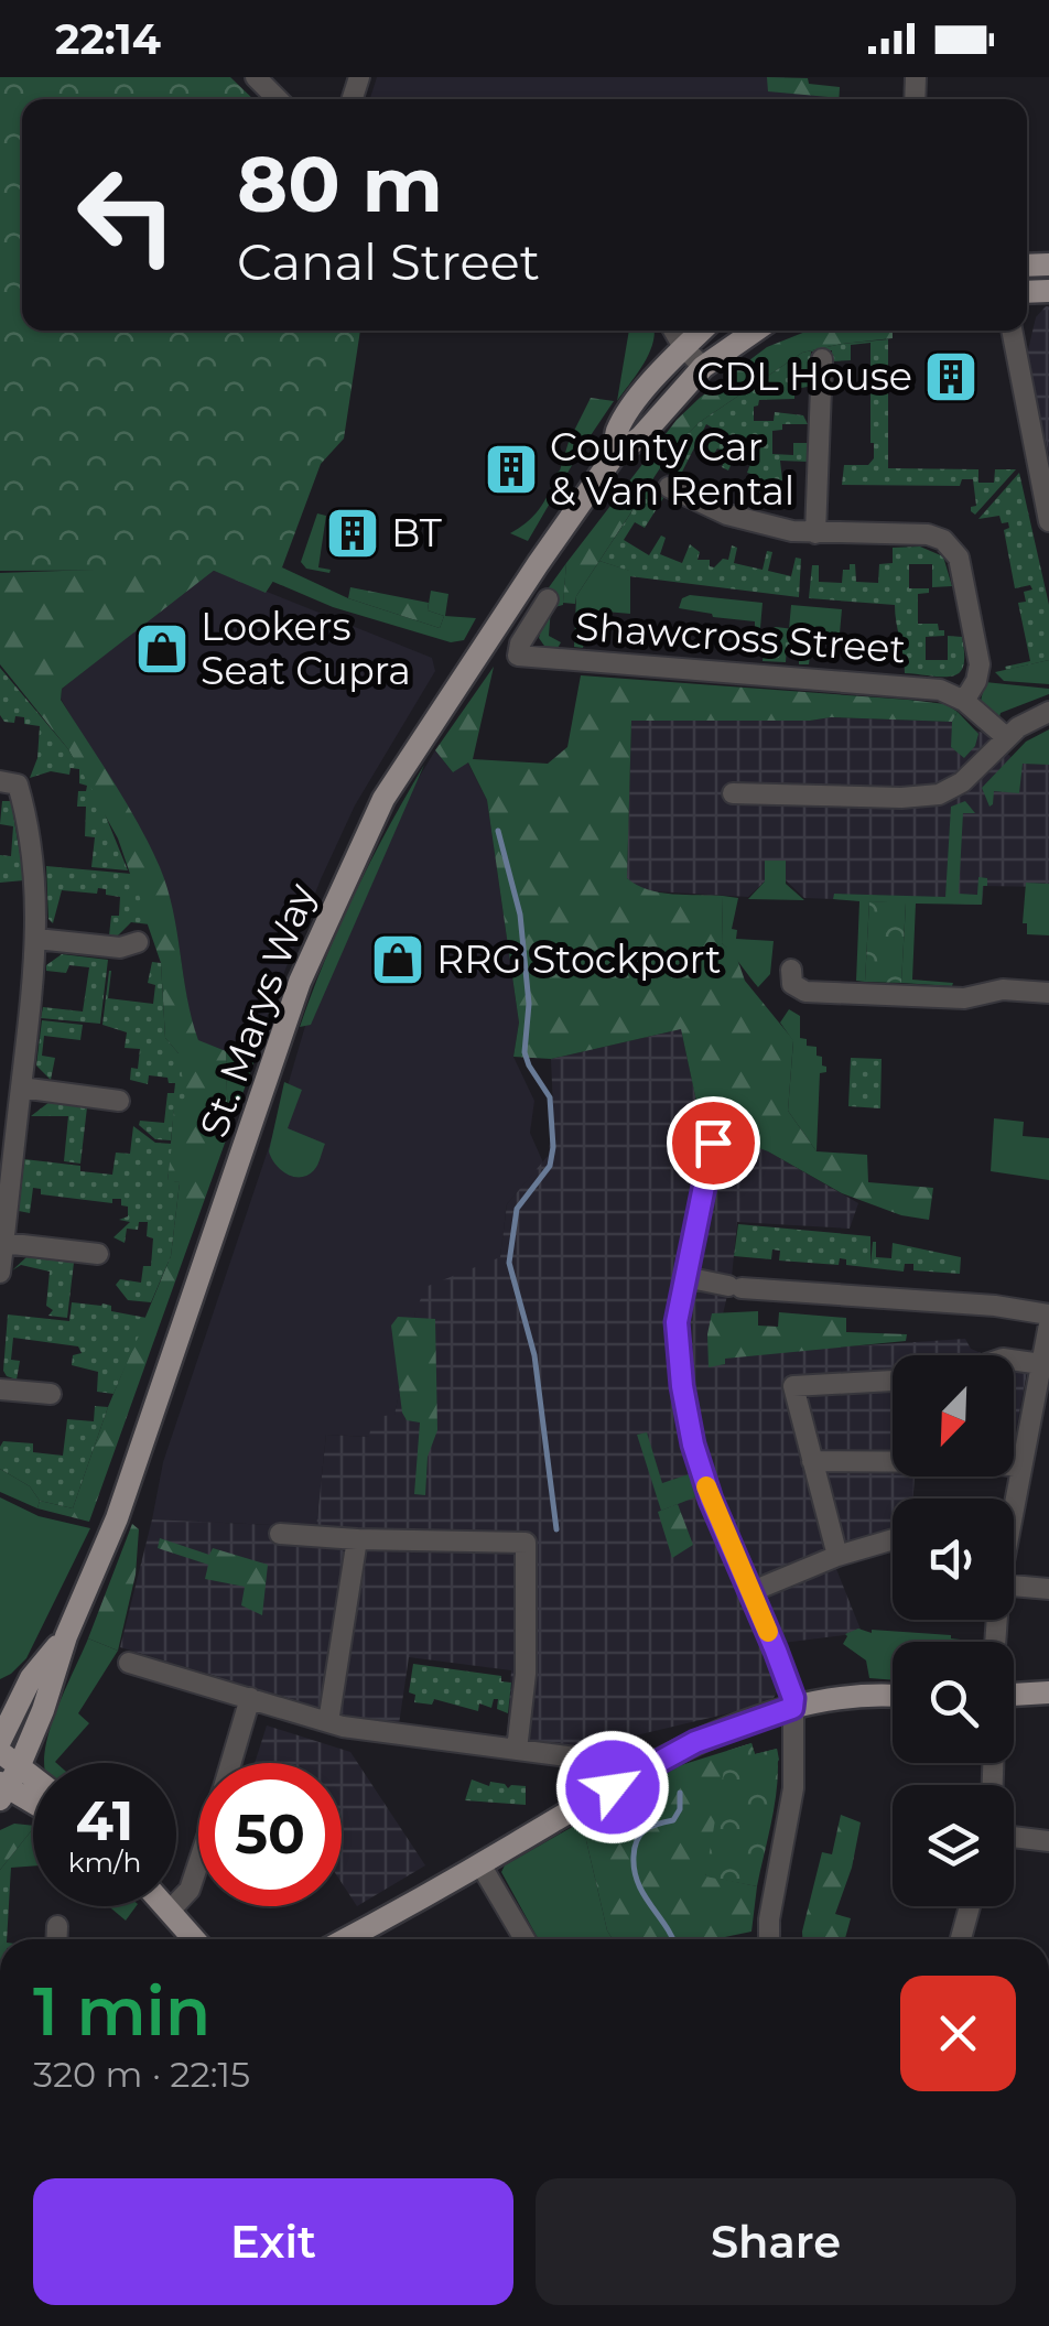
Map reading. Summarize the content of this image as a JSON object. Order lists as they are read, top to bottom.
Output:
{
  "streets": {
    "main road": ["St. Marys Way"],
    "street": ["Shawcross Street"]
  },
  "places": {
    "building": ["CDL House", "County Car & Van Rental", "BT"],
    "shop": ["Lookers Seat Cupra", "RRG Stockport"]
  },
  "north": "bottom left",
  "page": {
    "status": "22:14",
    "turn": ["80 m", "Canal Street"],
    "speed": "41 km/h",
    "limit": "50",
    "heading": ["1 min", "320 m · 22:15"],
    "buttons": ["Exit", "Share"]
  }
}
